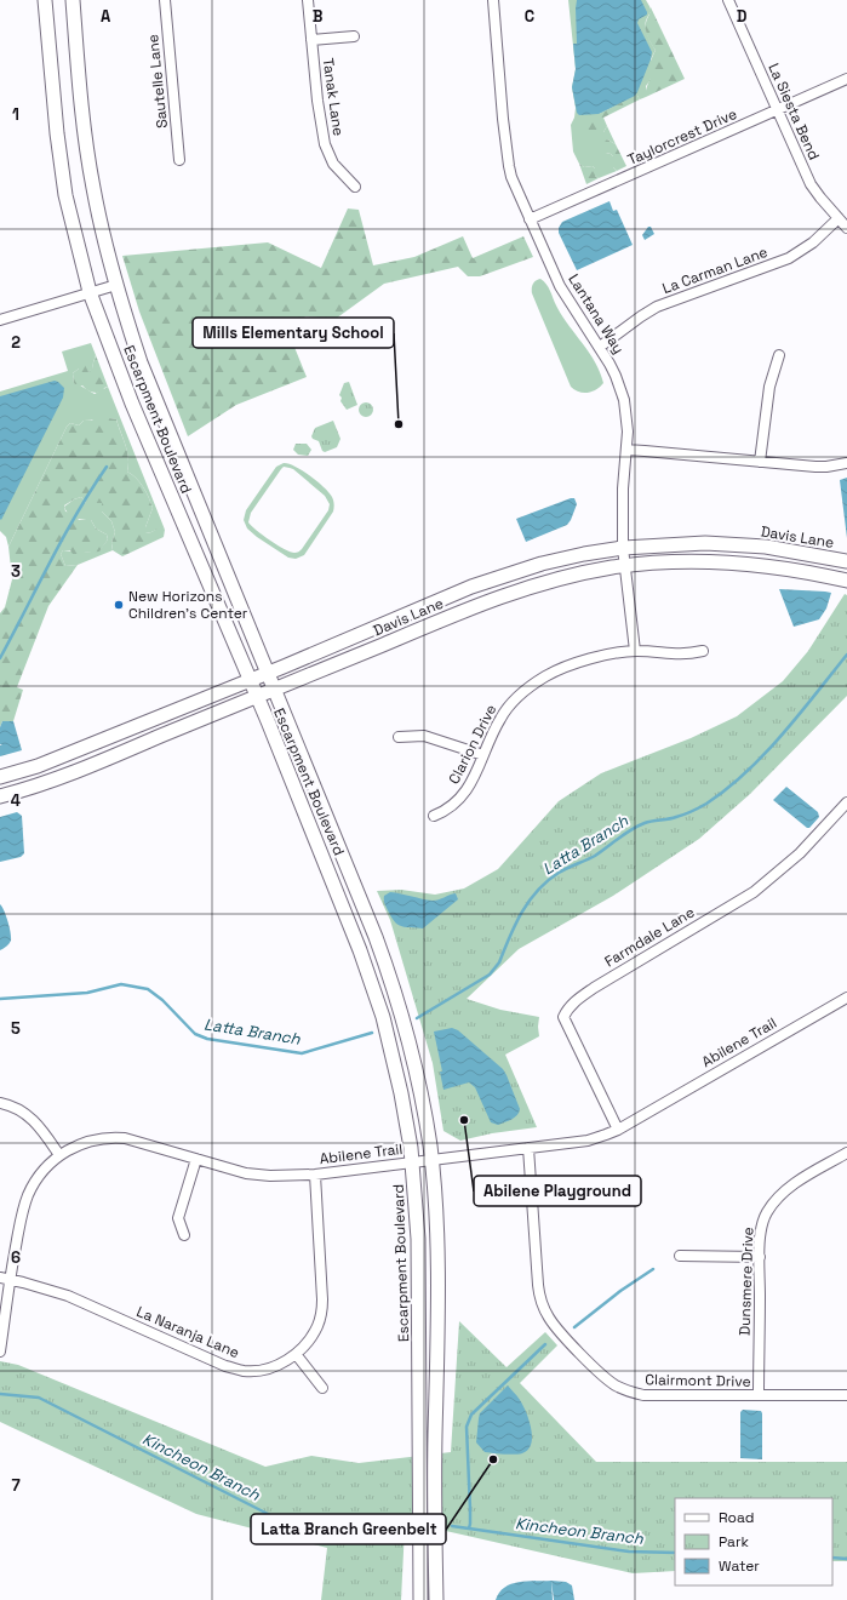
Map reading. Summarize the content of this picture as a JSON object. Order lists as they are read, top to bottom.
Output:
{
  "streets": {
    "main road": ["Escarpment Boulevard", "Davis Lane"],
    "street": [
      "Sautelle Lane",
      "Tanak Lane",
      "La Siesta Bend",
      "Taylorcrest Drive",
      "La Carman Lane",
      "Lantana Way",
      "Clarion Drive",
      "Farmdale Lane",
      "Abilene Trail",
      "Dunsmere Drive",
      "La Naranja Lane",
      "Clairmont Drive"
    ]
  },
  "crossings": [
    ["La Siesta Bend", "Taylorcrest Drive"],
    ["La Siesta Bend", "La Carman Lane"],
    ["Taylorcrest Drive", "Lantana Way"],
    ["La Carman Lane", "Lantana Way"],
    ["Lantana Way", "Davis Lane"],
    ["Lantana Way", "Clarion Drive"],
    ["Escarpment Boulevard", "Davis Lane"],
    ["Escarpment Boulevard", "Abilene Trail"],
    ["Farmdale Lane", "Abilene Trail"],
    ["Abilene Trail", "La Naranja Lane"],
    ["Abilene Trail", "Clairmont Drive"],
    ["Dunsmere Drive", "Clairmont Drive"]
  ],
  "water": ["Latta Branch", "Kincheon Branch"],
  "places": [
    "Mills Elementary School",
    "New Horizons Children's Center",
    "Abilene Playground",
    "Latta Branch Greenbelt"
  ],
  "legend": ["Road", "Park", "Water"],
  "grid": {
    "columns": [
      "A",
      "B",
      "C",
      "D"
    ],
    "rows": [
      "1",
      "2",
      "3",
      "4",
      "5",
      "6",
      "7"
    ]
  }
}
